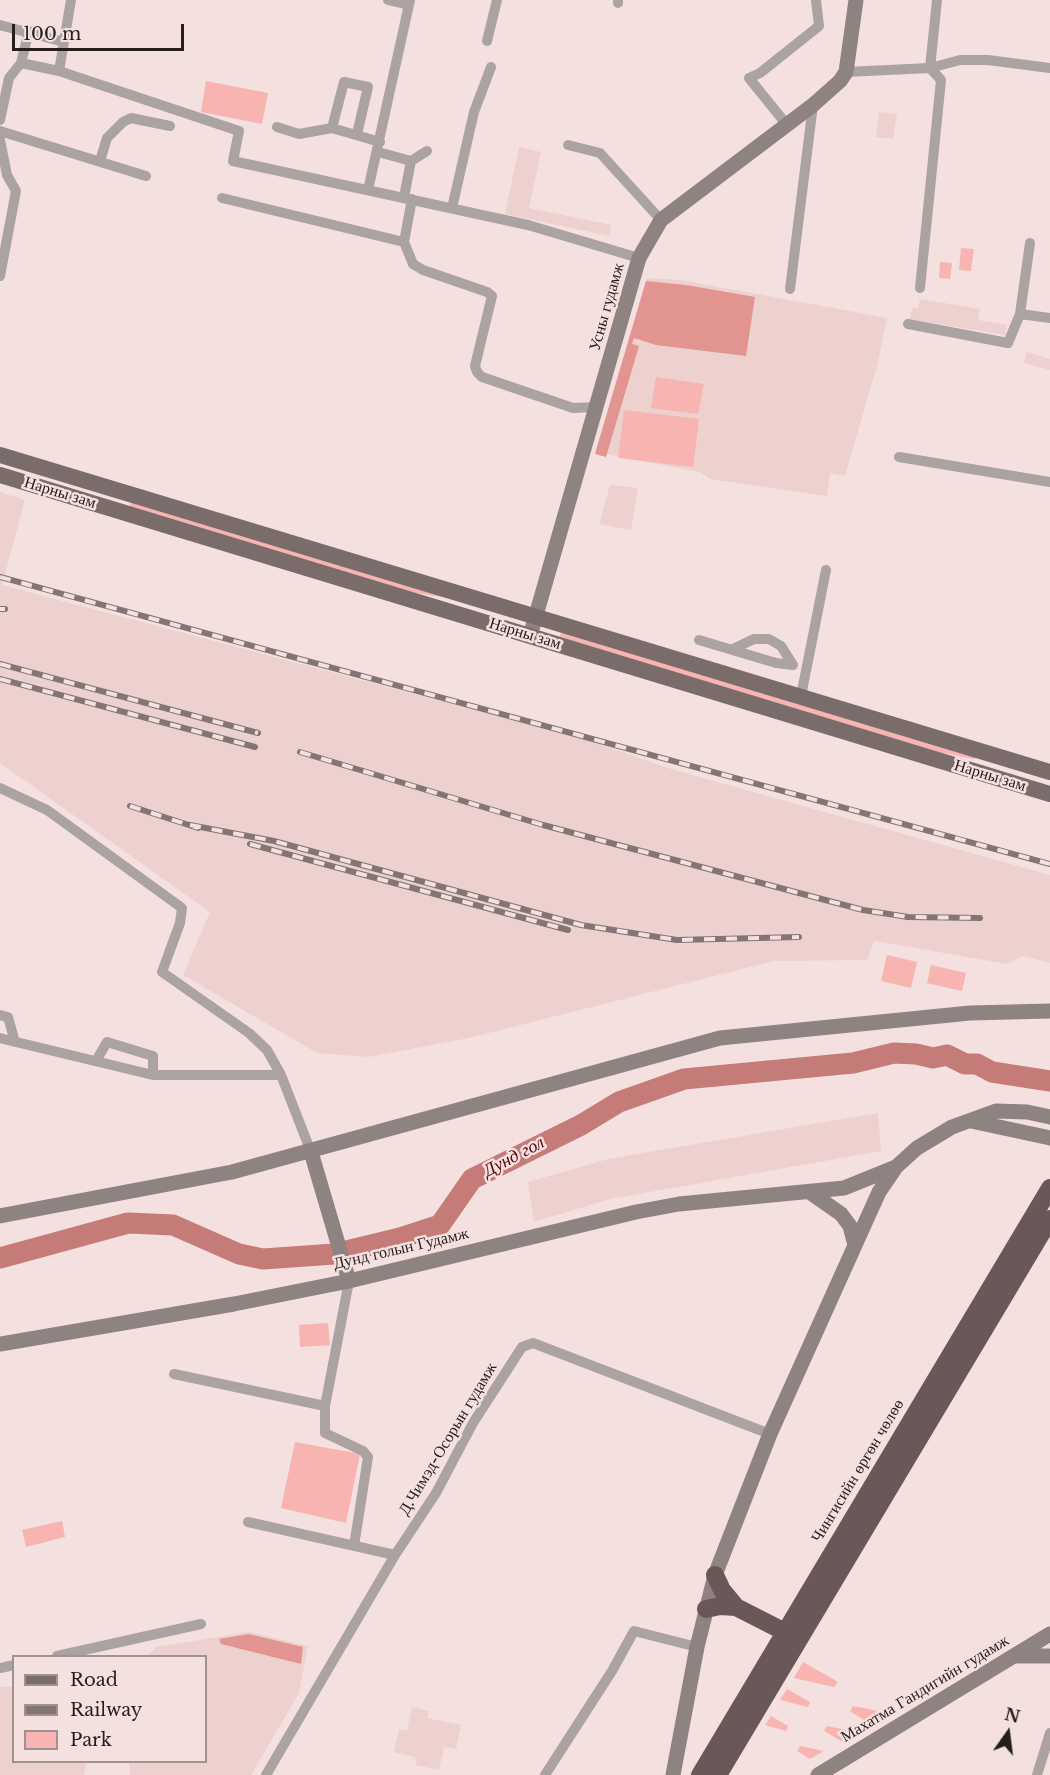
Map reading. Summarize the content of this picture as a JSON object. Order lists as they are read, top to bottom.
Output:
{
  "streets": {
    "highway": ["Чингисийн өргөн чөлөө"],
    "main road": [
      "Усны гудамж",
      "Нарны зам",
      "Дунд голын Гудамж",
      "Махатма Гандигийн гудамж"
    ],
    "street": ["Д.Чимэд-Осорын гудамж"]
  },
  "crossings": [
    ["Усны гудамж", "Нарны зам"]
  ],
  "water": ["Дунд гол"],
  "legend": ["Road", "Railway", "Park"],
  "scale_bar": "100 m",
  "north": "top"
}
